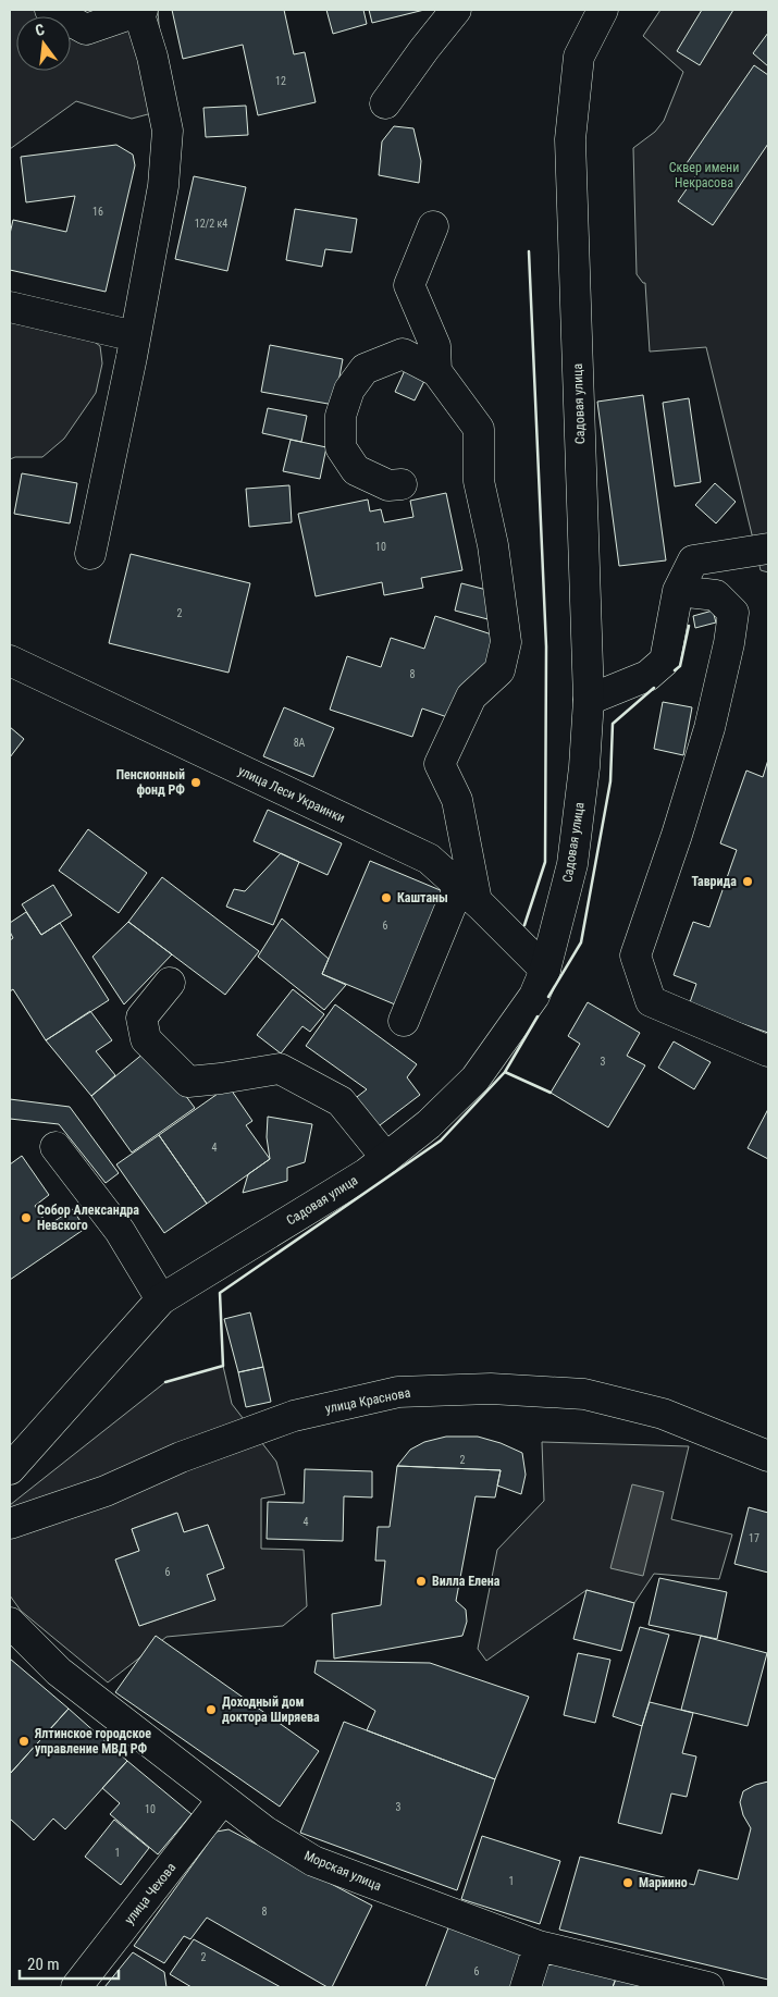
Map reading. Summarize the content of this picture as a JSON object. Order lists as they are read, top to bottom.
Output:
{
  "streets": {
    "street": [
      "Садовая улица",
      "улица Леси Украинки",
      "улица Краснова",
      "Морская улица",
      "улица Чехова"
    ]
  },
  "crossings": [
    ["Садовая улица", "улица Леси Украинки"],
    ["Морская улица", "улица Чехова"]
  ],
  "parks": ["Сквер имени Некрасова"],
  "places": [
    "Пенсионный фонд РФ",
    "Таврида",
    "Каштаны",
    "Собор Александра Невского",
    "Вилла Елена",
    "Доходный дом доктора Ширяева",
    "Ялтинское городское управление МВД РФ",
    "Мариино"
  ],
  "house_numbers": [
    "12",
    "16",
    "12/2 к4",
    "10",
    "2",
    "8",
    "8А",
    "6",
    "3",
    "4",
    "2",
    "4",
    "17",
    "6",
    "3",
    "10",
    "1",
    "1",
    "8",
    "2",
    "6"
  ],
  "scale_bar": "20 m",
  "north": "top"
}
